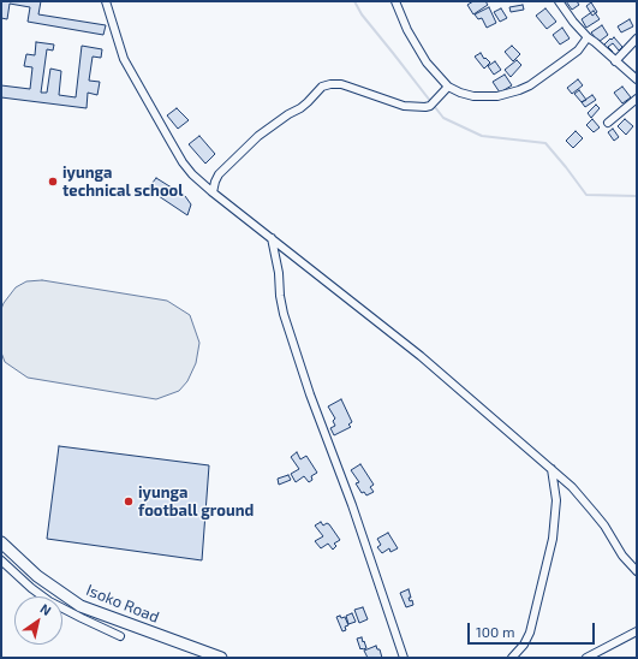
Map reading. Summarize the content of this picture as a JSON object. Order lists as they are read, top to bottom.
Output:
{
  "streets": {
    "street": ["Isoko Road"]
  },
  "places": ["iyunga technical school", "iyunga football ground"],
  "scale_bar": "100 m",
  "north": "top right"
}
